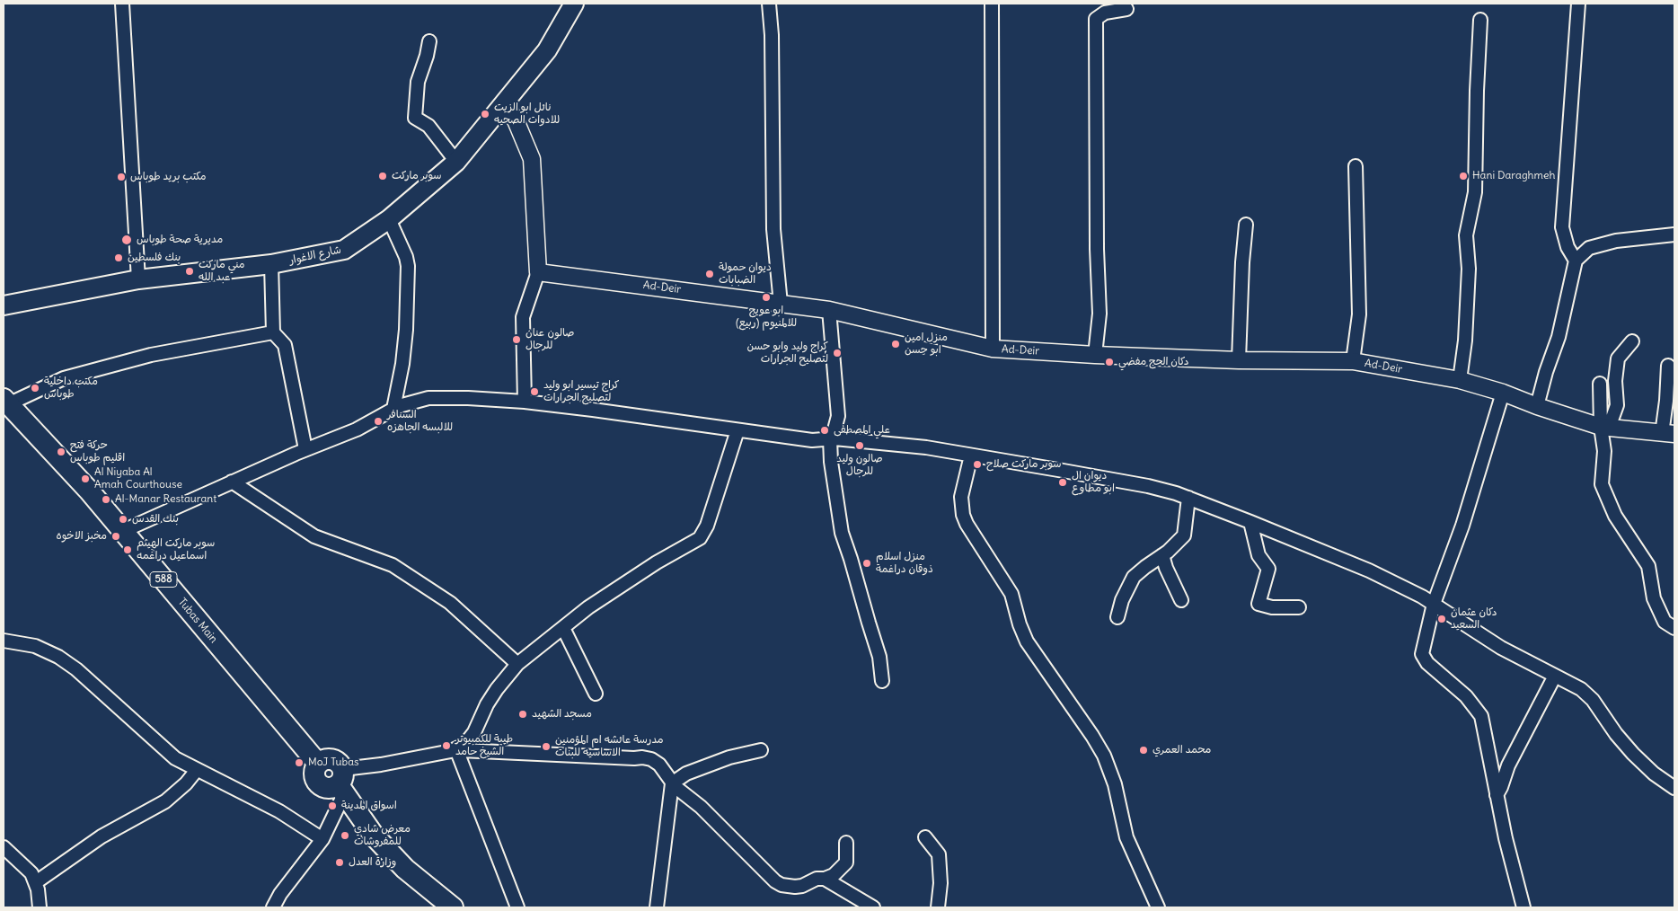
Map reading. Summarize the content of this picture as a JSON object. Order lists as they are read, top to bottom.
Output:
{
  "streets": {
    "main road": ["شارع الاغوار", "588", "Tubas Main"],
    "street": ["Ad-Deir"]
  },
  "places": [
    "نائل ابو الزيت للادوات الصحيه",
    "سوبر ماركت",
    "Hani Daraghmeh",
    "مكتب بريد طوباس",
    "مديرية صحة طوباس",
    "بنك فلسطين",
    "مني ماركت عبد الله",
    "ديوان حمولة الضبابات",
    "ابو عويج للالمنيوم (ربيع)",
    "صالون عنان للرجال",
    "منزل امين ابو حِسن",
    "كراج وليد وابو حسن لتصليح الجرارات",
    "دكان الحج مفضي",
    "مكتب داخلية طوباس",
    "كراج تيسير ابو وليد لتصليح الجرارات",
    "السنافر للالبسه الجاهزه",
    "علي المصطفى",
    "صالون وليد للرجال",
    "حركة فتح اقليم طوباس",
    "سوبر ماركت صلاح",
    "Al Niyaba Al Amah Courthouse",
    "ديوان ال ابو مطاوع",
    "Al-Manar Restaurant",
    "بنك القدس",
    "مخبز الاخوه",
    "سوبر ماركت الهيثم اسماعيل دراغمه",
    "منزل اسلام ذوقان دراغمة",
    "دكان عثمان السعيد",
    "مسجد الشهيد",
    "طيبة للكمبيوتر الشيخ حامد",
    "مدرسة عائشه ام المؤمنين الاساسيه للبنات",
    "محمد العمري",
    "MoJ Tubas",
    "اسواق المدينة",
    "معرض شادي للمفروشات",
    "وزارة العدل"
  ]
}
